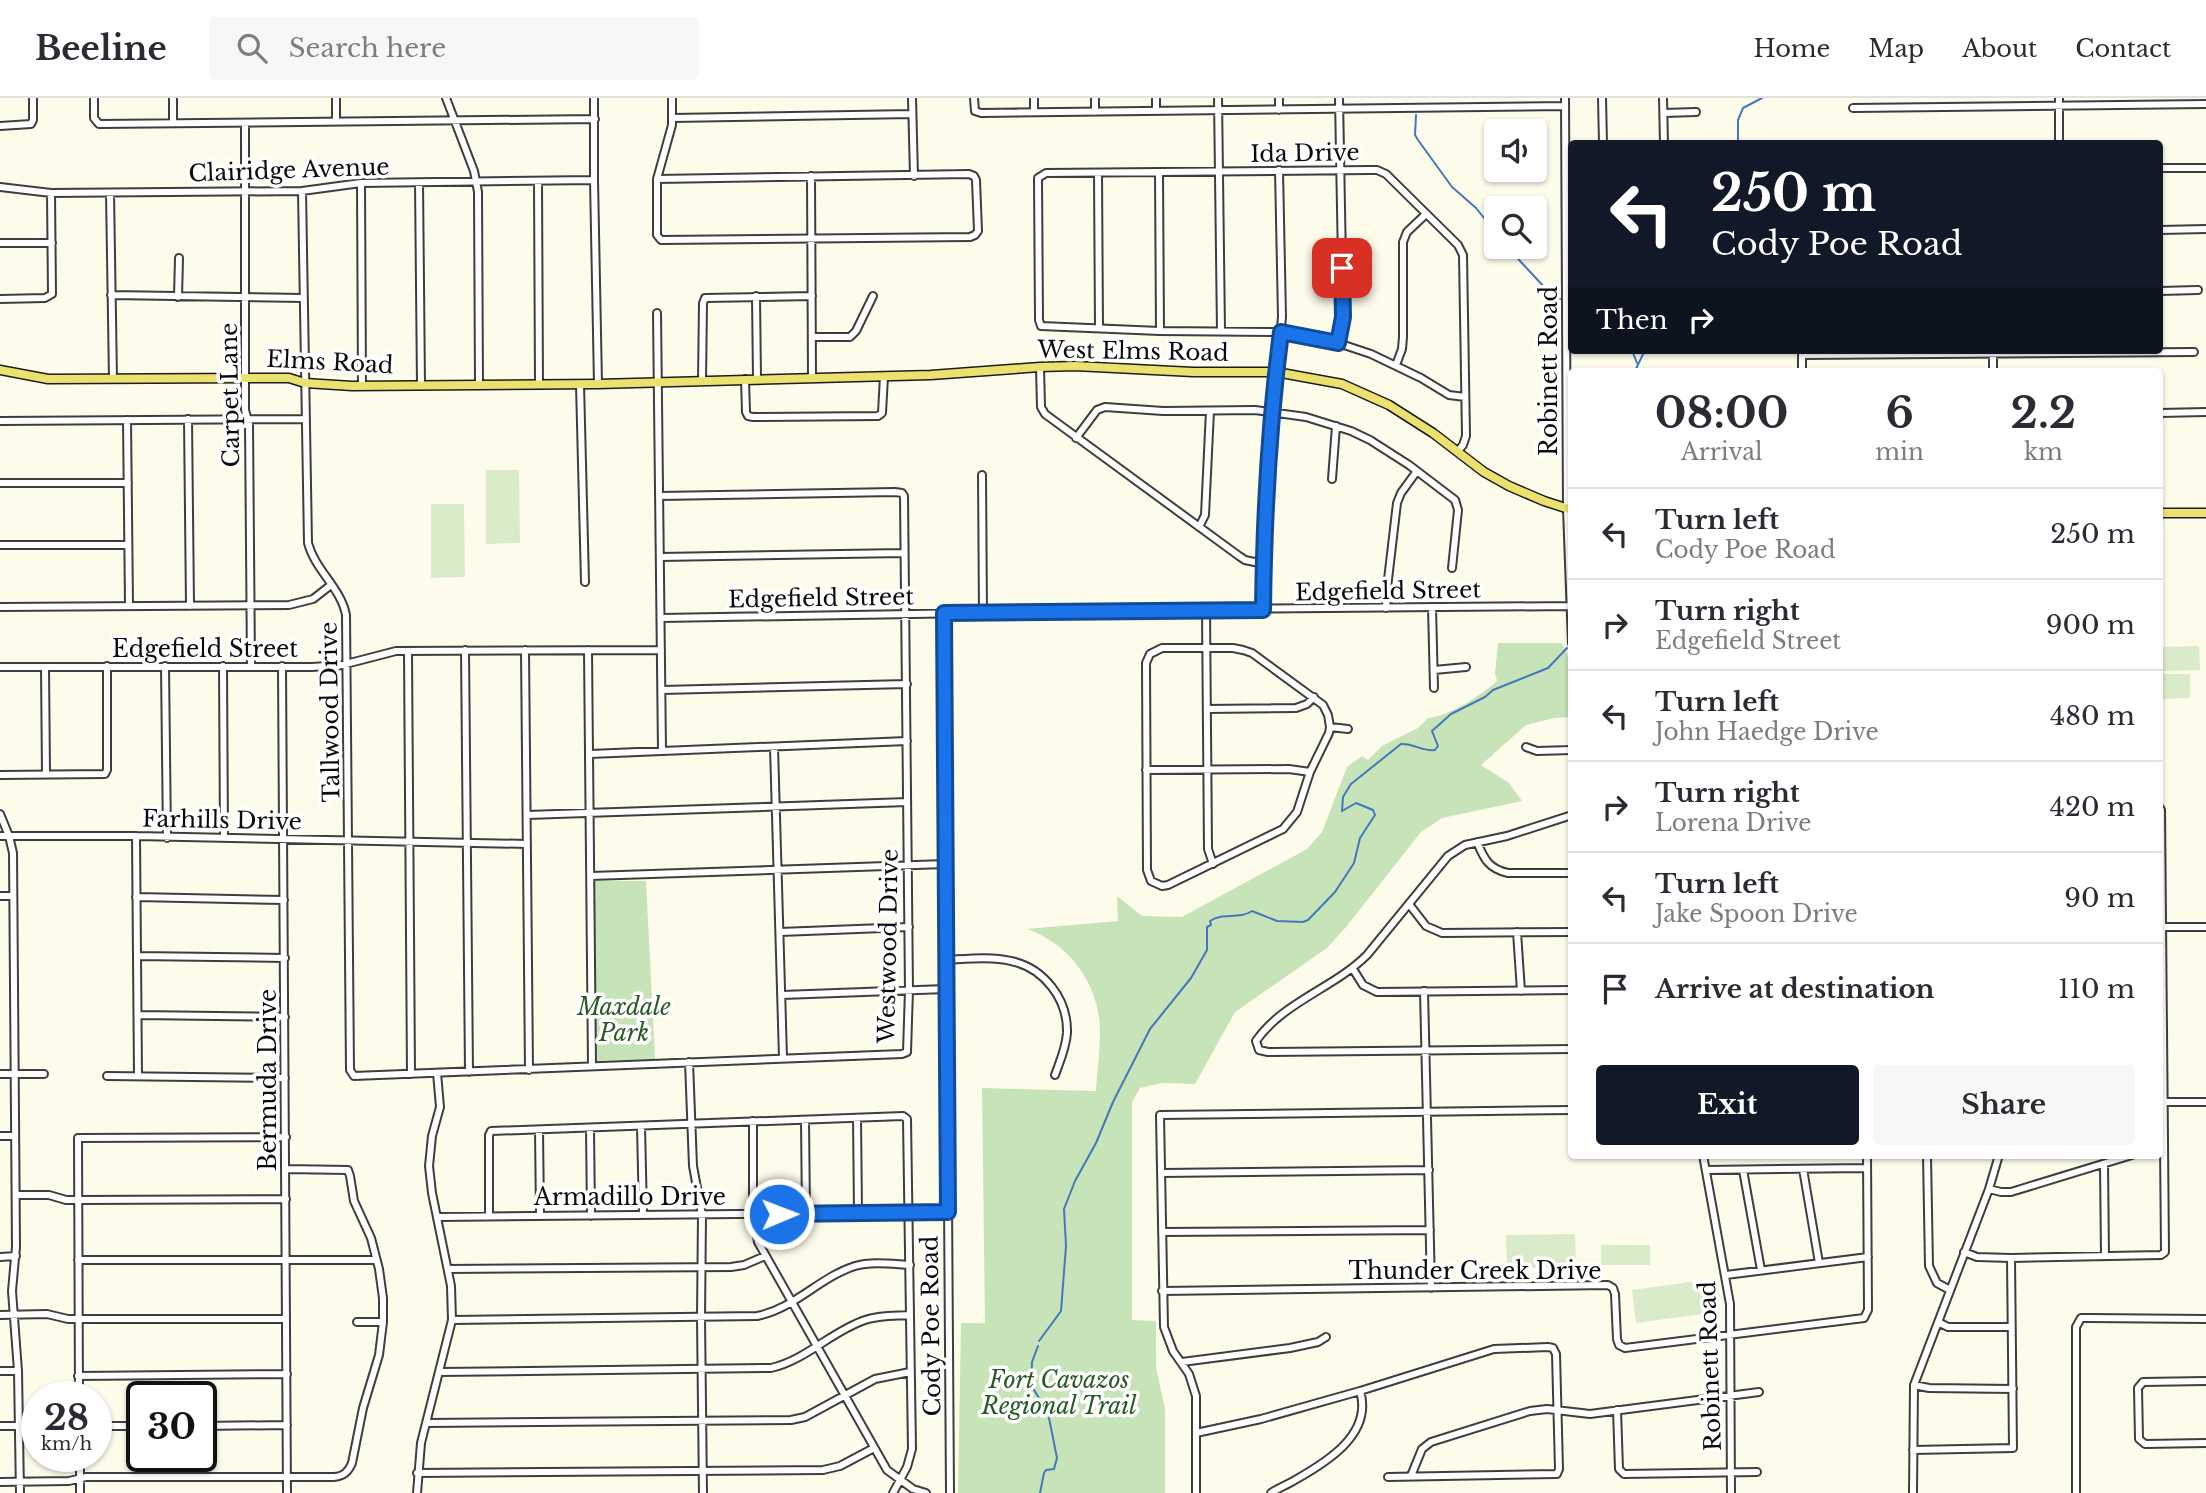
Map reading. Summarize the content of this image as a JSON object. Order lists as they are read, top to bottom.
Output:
{
  "streets": {
    "main road": ["West Elms Road", "Elms Road"],
    "street": [
      "Ida Drive",
      "Clairidge Avenue",
      "Robinett Road",
      "Carpet Lane",
      "Edgefield Street",
      "Tallwood Drive",
      "Farhills Drive",
      "Westwood Drive",
      "Bermuda Drive",
      "Armadillo Drive",
      "Thunder Creek Drive",
      "Cody Poe Road"
    ]
  },
  "crossings": [
    ["Ida Drive", "West Elms Road"],
    ["Clairidge Avenue", "Carpet Lane"],
    ["Clairidge Avenue", "Tallwood Drive"],
    ["West Elms Road", "Elms Road"],
    ["Elms Road", "Carpet Lane"],
    ["Elms Road", "Tallwood Drive"],
    ["Robinett Road", "Thunder Creek Drive"],
    ["Carpet Lane", "Edgefield Street"],
    ["Edgefield Street", "Tallwood Drive"],
    ["Edgefield Street", "Westwood Drive"],
    ["Edgefield Street", "Bermuda Drive"],
    ["Edgefield Street", "Cody Poe Road"],
    ["Tallwood Drive", "Farhills Drive"],
    ["Tallwood Drive", "Westwood Drive"],
    ["Farhills Drive", "Bermuda Drive"],
    ["Armadillo Drive", "Cody Poe Road"]
  ],
  "parks": ["Maxdale Park", "Fort Cavazos Regional Trail"],
  "page": {
    "header": "Beeline",
    "search": "Search here",
    "nav": [
      "Home",
      "Map",
      "About",
      "Contact"
    ],
    "turn": ["250 m", "Cody Poe Road"],
    "then": "Then",
    "eta": [
      "08:00",
      "Arrival",
      "6",
      "min",
      "2.2",
      "km"
    ],
    "list": [
      {
        "name": "Turn left",
        "note": "Cody Poe Road",
        "value": "250 m"
      },
      {
        "name": "Turn right",
        "note": "Edgefield Street",
        "value": "900 m"
      },
      {
        "name": "Turn left",
        "note": "John Haedge Drive",
        "value": "480 m"
      },
      {
        "name": "Turn right",
        "note": "Lorena Drive",
        "value": "420 m"
      },
      {
        "name": "Turn left",
        "note": "Jake Spoon Drive",
        "value": "90 m"
      },
      {
        "name": "Arrive at destination",
        "value": "110 m"
      }
    ],
    "buttons": ["Exit", "Share"],
    "speed": "28 km/h",
    "limit": "30"
  }
}
